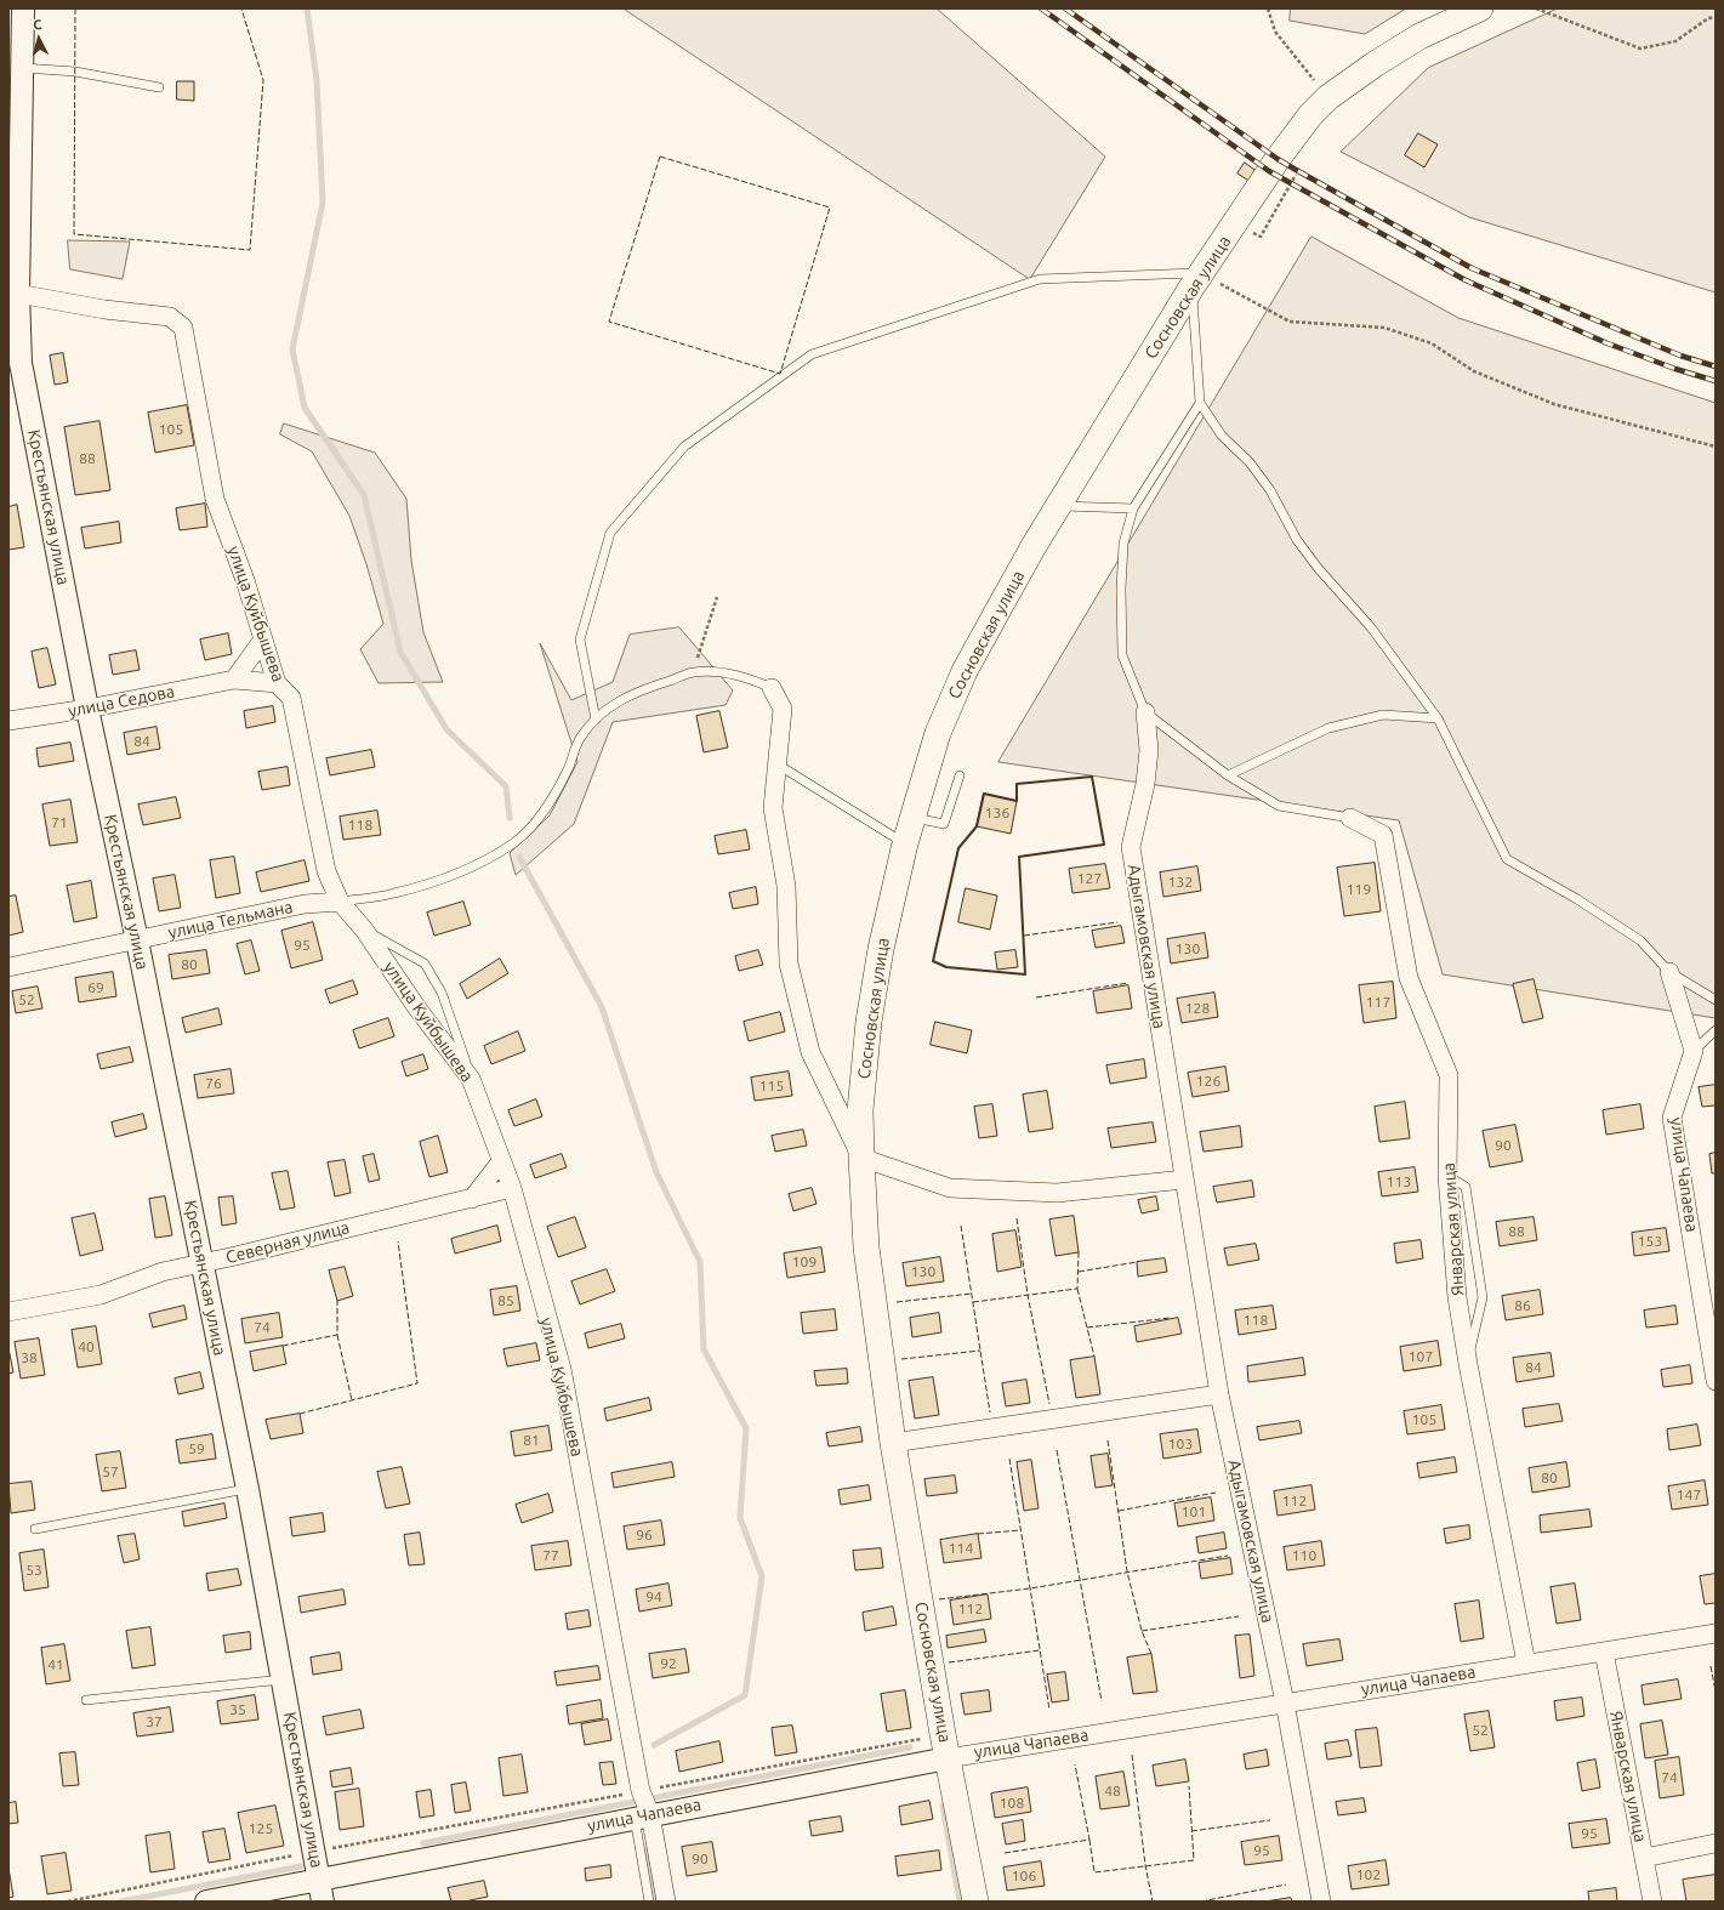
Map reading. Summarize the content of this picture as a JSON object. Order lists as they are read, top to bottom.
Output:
{
  "streets": {
    "main road": ["Сосновская улица"],
    "street": [
      "Крестьянская улица",
      "улица Куйбышева",
      "улица Седова",
      "улица Тельмана",
      "Адыгамовская улица",
      "улица Чапаева",
      "Январская улица",
      "Северная улица"
    ]
  },
  "crossings": [
    ["Сосновская улица", "улица Чапаева"],
    ["Крестьянская улица", "улица Куйбышева"],
    ["Крестьянская улица", "улица Седова"],
    ["Крестьянская улица", "улица Тельмана"],
    ["Крестьянская улица", "улица Чапаева"],
    ["Крестьянская улица", "Северная улица"],
    ["улица Куйбышева", "улица Седова"],
    ["улица Куйбышева", "улица Тельмана"],
    ["улица Куйбышева", "улица Чапаева"],
    ["улица Куйбышева", "Северная улица"],
    ["Адыгамовская улица", "улица Чапаева"],
    ["улица Чапаева", "Январская улица"]
  ],
  "house_numbers": [
    "105",
    "88",
    "84",
    "136",
    "71",
    "118",
    "127",
    "132",
    "119",
    "95",
    "130",
    "80",
    "69",
    "52",
    "117",
    "128",
    "126",
    "76",
    "115",
    "90",
    "113",
    "88",
    "153",
    "109",
    "130",
    "85",
    "86",
    "118",
    "74",
    "40",
    "107",
    "38",
    "84",
    "105",
    "81",
    "103",
    "59",
    "57",
    "80",
    "147",
    "112",
    "101",
    "96",
    "114",
    "77",
    "110",
    "53",
    "94",
    "112",
    "92",
    "41",
    "35",
    "37",
    "52",
    "74",
    "48",
    "108",
    "125",
    "95",
    "95",
    "90",
    "102",
    "106"
  ],
  "north": "top"
}
